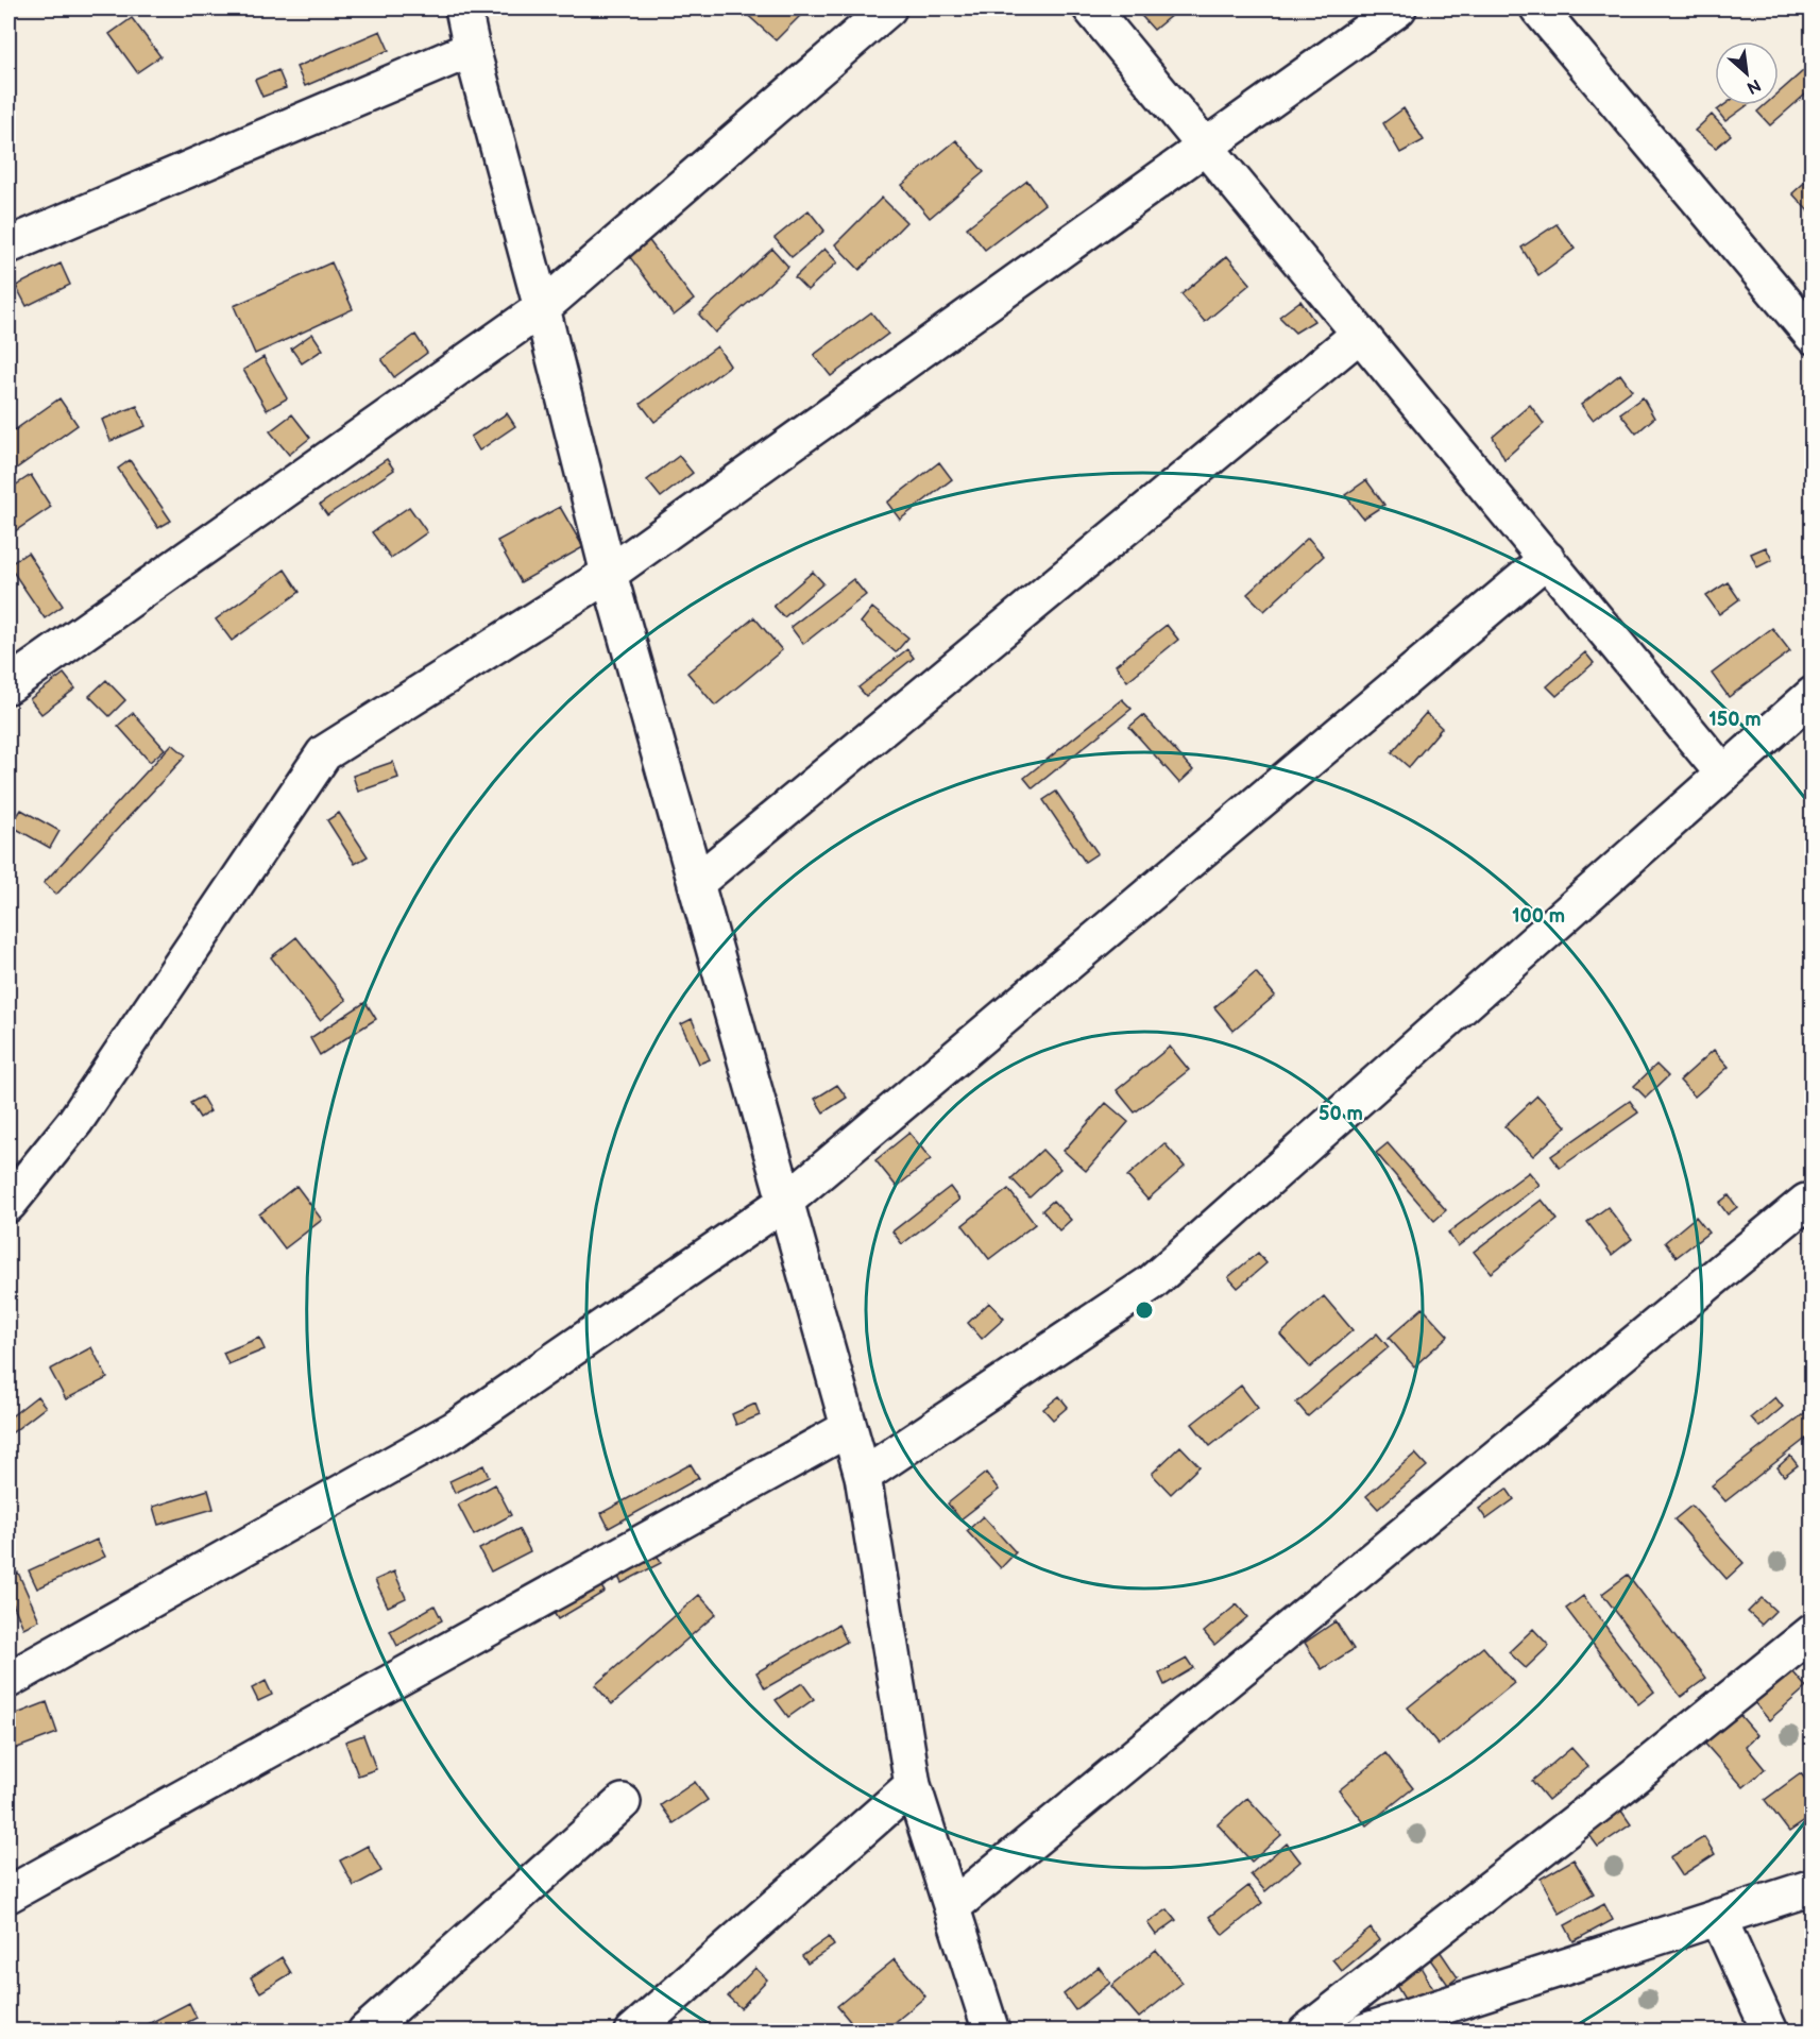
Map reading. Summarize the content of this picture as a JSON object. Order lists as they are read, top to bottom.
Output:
{
  "north": "bottom right",
  "rings": ["150 m", "100 m", "50 m"]
}
